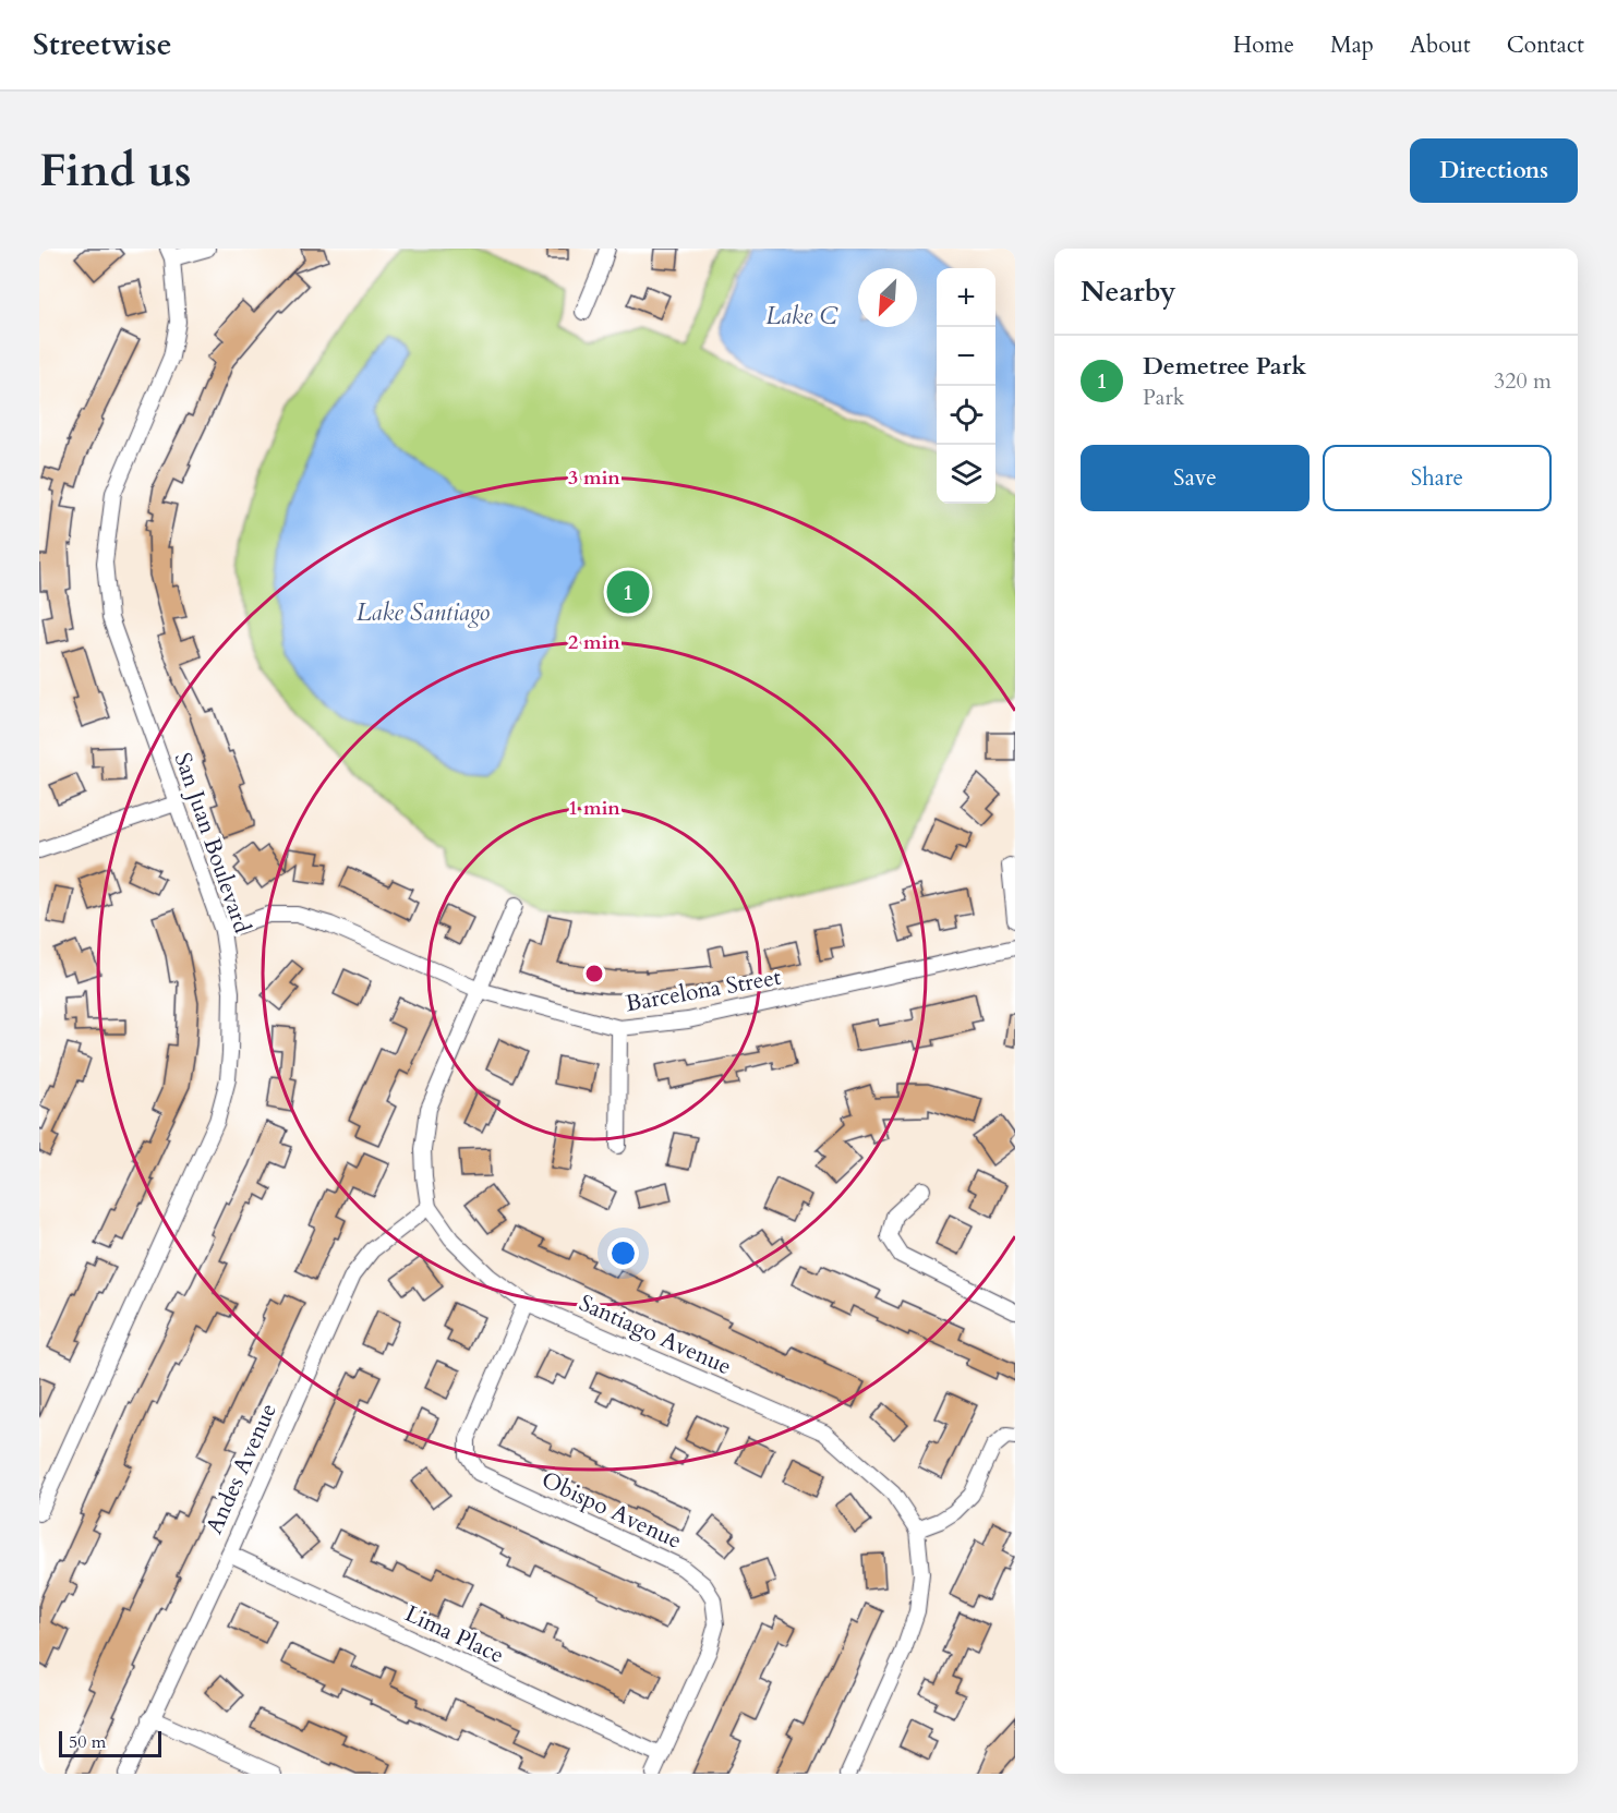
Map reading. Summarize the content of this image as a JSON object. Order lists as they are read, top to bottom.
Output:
{
  "streets": {
    "street": [
      "San Juan Boulevard",
      "Barcelona Street",
      "Santiago Avenue",
      "Andes Avenue",
      "Obispo Avenue",
      "Lima Place"
    ]
  },
  "crossings": [
    ["San Juan Boulevard", "Barcelona Street"],
    ["Barcelona Street", "Santiago Avenue"],
    ["Santiago Avenue", "Andes Avenue"],
    ["Santiago Avenue", "Obispo Avenue"],
    ["Andes Avenue", "Lima Place"],
    ["Obispo Avenue", "Lima Place"]
  ],
  "water": ["Lake C", "Lake Santiago"],
  "scale_bar": "50 m",
  "north": "bottom left",
  "page": {
    "header": "Streetwise",
    "nav": [
      "Home",
      "Map",
      "About",
      "Contact"
    ],
    "buttons": [
      "Directions",
      ["Save", "Share"]
    ],
    "title": "Find us",
    "heading": "Nearby",
    "map_buttons": ["+", "−"],
    "list": [
      {
        "mark": "1",
        "name": "Demetree Park",
        "note": "Park",
        "value": "320 m"
      }
    ],
    "pins": "1",
    "scale": "50 m"
  },
  "rings": ["3 min", "2 min", "1 min"]
}
